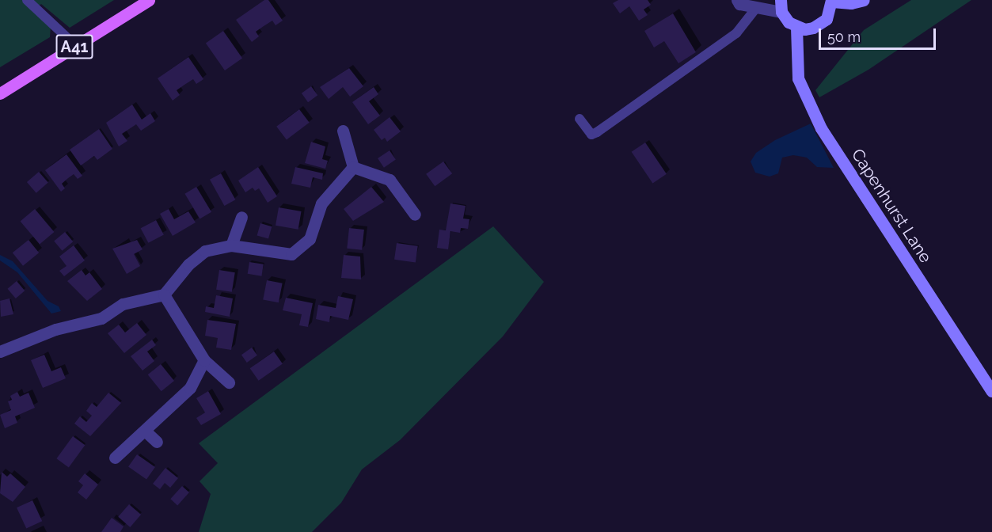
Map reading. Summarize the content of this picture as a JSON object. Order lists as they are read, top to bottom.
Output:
{
  "streets": {
    "main road": ["A41"],
    "street": ["Capenhurst Lane"]
  },
  "scale_bar": "50 m"
}
